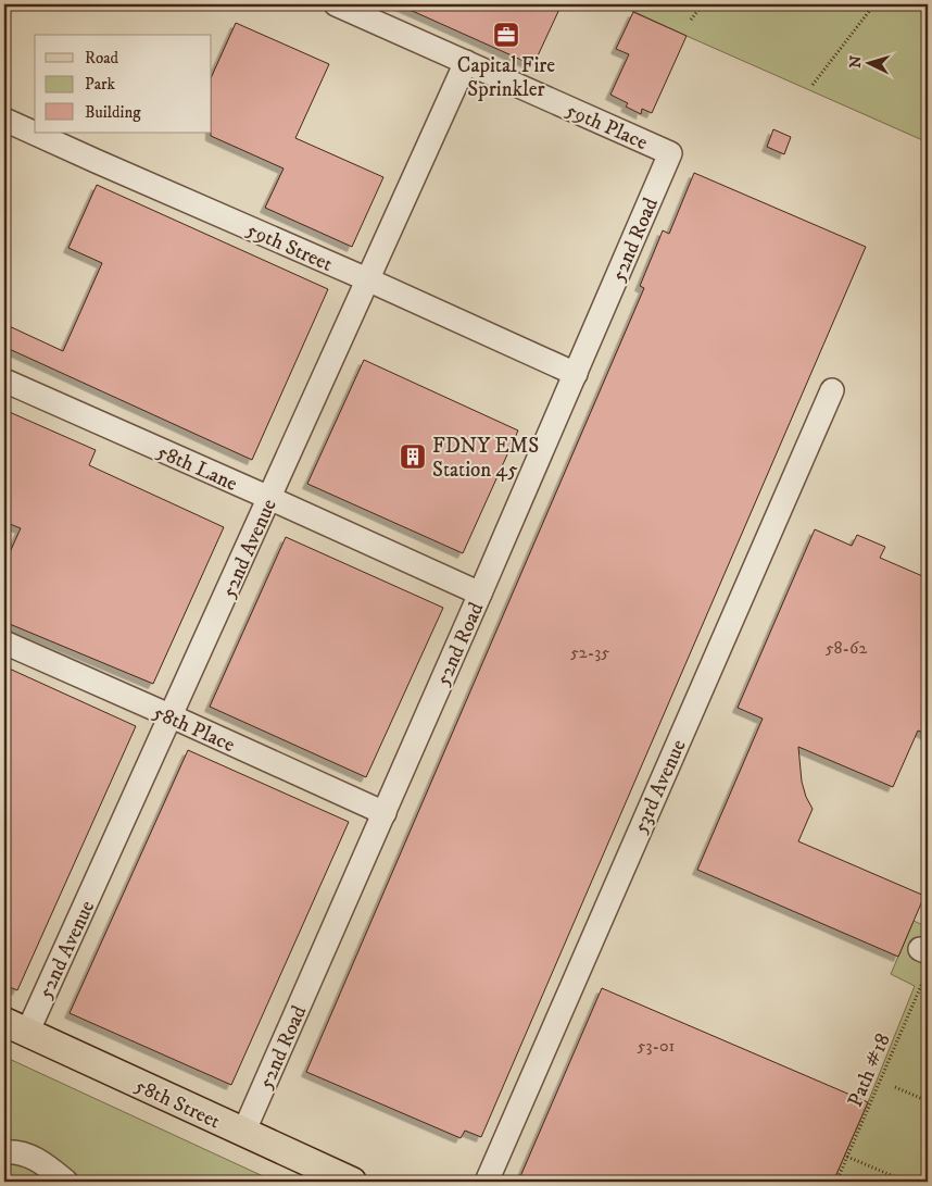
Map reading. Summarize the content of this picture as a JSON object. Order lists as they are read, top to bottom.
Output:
{
  "streets": {
    "main road": ["58th Street"],
    "street": [
      "59th Place",
      "52nd Road",
      "59th Street",
      "58th Lane",
      "52nd Avenue",
      "58th Place",
      "53rd Avenue"
    ],
    "path": ["Path #18"]
  },
  "crossings": [
    ["59th Place", "52nd Road"],
    ["59th Place", "52nd Avenue"],
    ["52nd Road", "59th Street"],
    ["52nd Road", "58th Lane"],
    ["52nd Road", "58th Place"],
    ["52nd Road", "58th Street"],
    ["59th Street", "52nd Avenue"],
    ["58th Lane", "52nd Avenue"],
    ["52nd Avenue", "58th Place"],
    ["52nd Avenue", "58th Street"]
  ],
  "places": {
    "office": ["Capital Fire Sprinkler"],
    "building": ["FDNY EMS Station 45"]
  },
  "house_numbers": ["58-62", "52-35", "53-01"],
  "legend": ["Road", "Park", "Building"],
  "north": "left"
}
